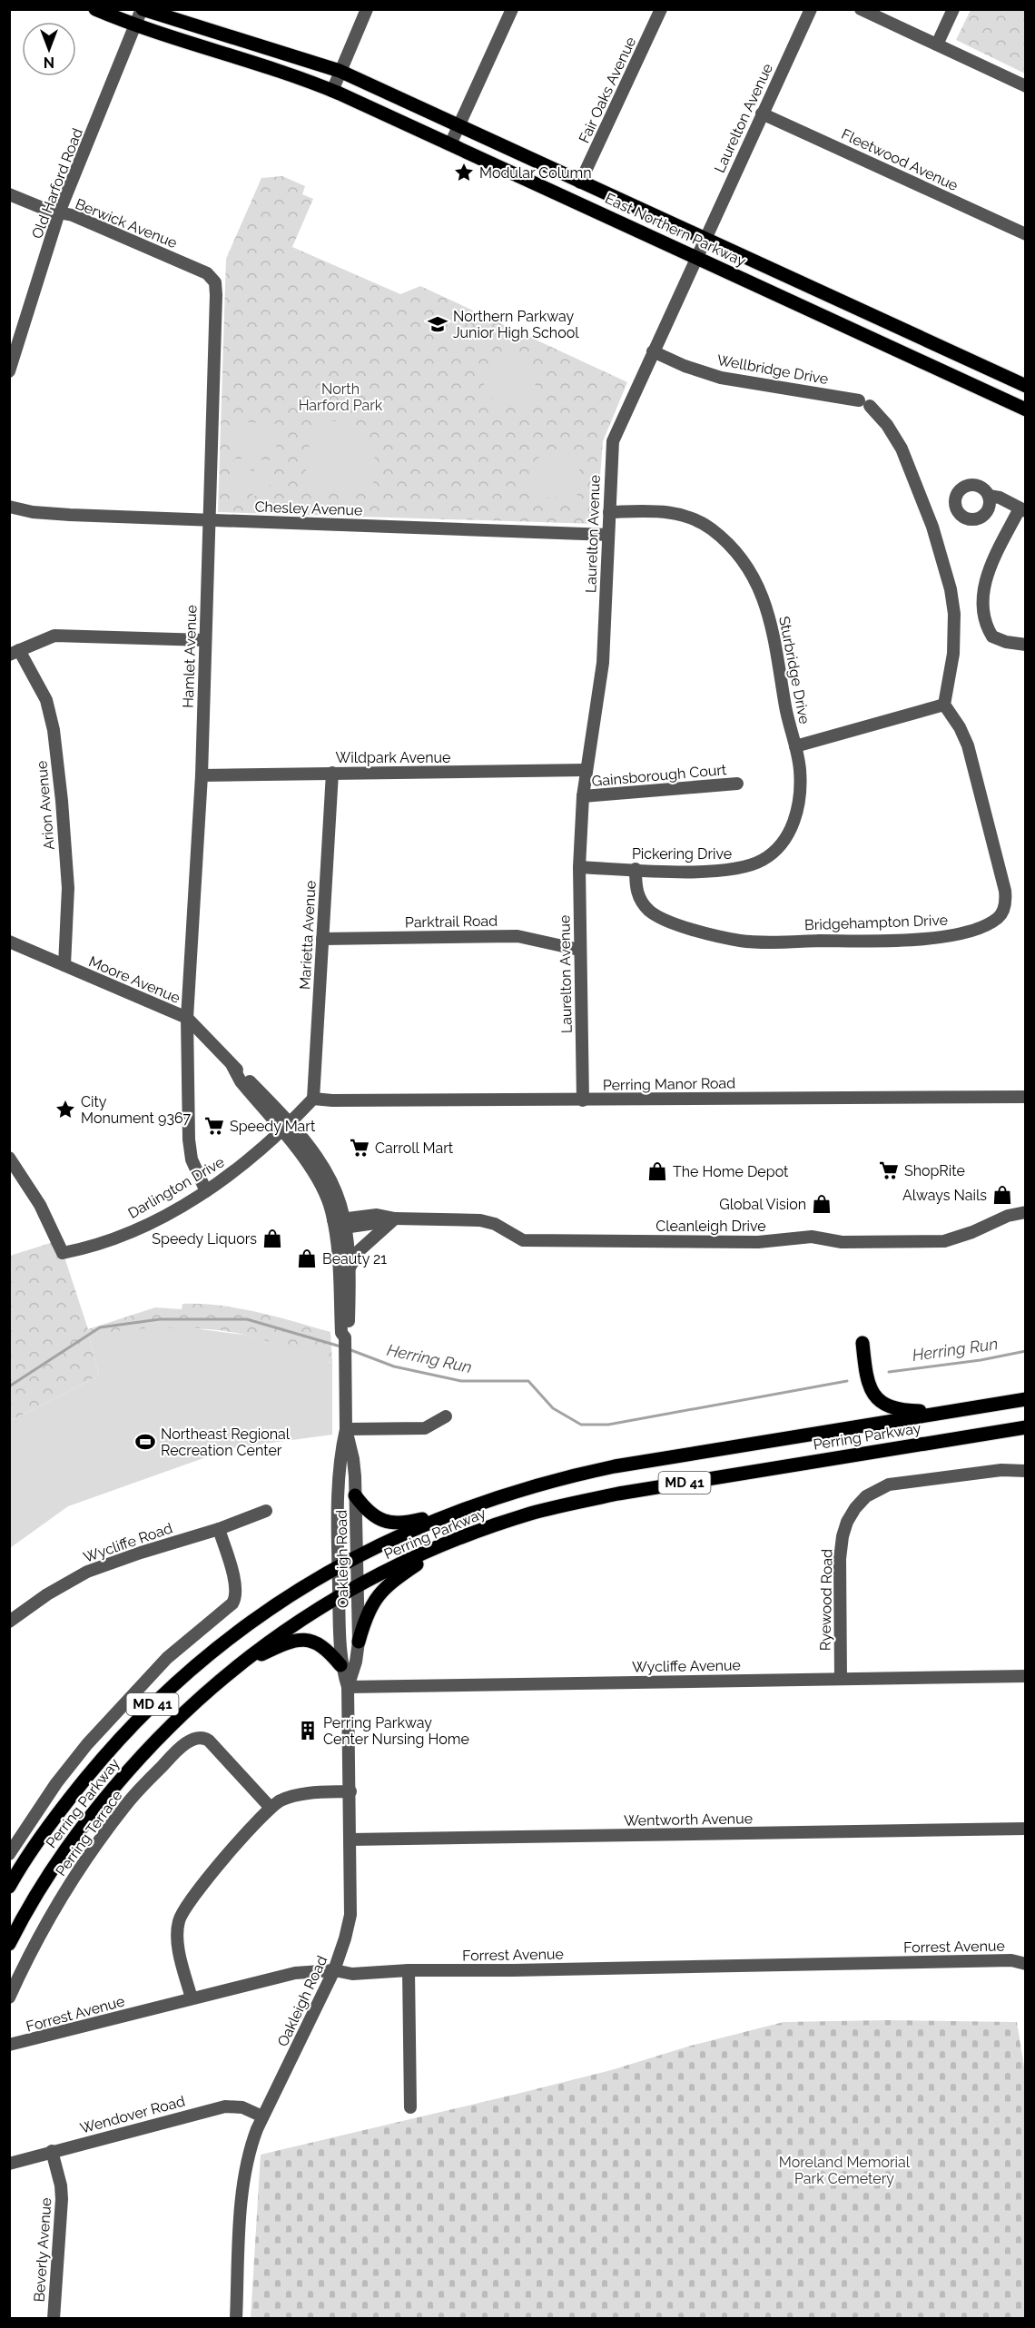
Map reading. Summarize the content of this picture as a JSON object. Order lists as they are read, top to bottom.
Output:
{
  "streets": {
    "main road": ["East Northern Parkway", "Perring Parkway", "MD 41"],
    "street": [
      "Fair Oaks Avenue",
      "Laurelton Avenue",
      "Fleetwood Avenue",
      "Old Harford Road",
      "Berwick Avenue",
      "Wellbridge Drive",
      "Chesley Avenue",
      "Hamlet Avenue",
      "Sturbridge Drive",
      "Wildpark Avenue",
      "Gainsborough Court",
      "Arion Avenue",
      "Pickering Drive",
      "Parktrail Road",
      "Bridgehampton Drive",
      "Marietta Avenue",
      "Moore Avenue",
      "Perring Manor Road",
      "Darlington Drive",
      "Cleanleigh Drive",
      "Wycliffe Road",
      "Oakleigh Road",
      "Ryewood Road",
      "Wycliffe Avenue",
      "Wentworth Avenue",
      "Perring Terrace",
      "Forrest Avenue",
      "Wendover Road",
      "Beverly Avenue"
    ]
  },
  "crossings": [
    ["Fair Oaks Avenue", "East Northern Parkway"],
    ["Laurelton Avenue", "Fleetwood Avenue"],
    ["Laurelton Avenue", "East Northern Parkway"],
    ["Laurelton Avenue", "Wellbridge Drive"],
    ["Laurelton Avenue", "Chesley Avenue"],
    ["Laurelton Avenue", "Sturbridge Drive"],
    ["Laurelton Avenue", "Wildpark Avenue"],
    ["Laurelton Avenue", "Gainsborough Court"],
    ["Laurelton Avenue", "Pickering Drive"],
    ["Laurelton Avenue", "Parktrail Road"],
    ["Laurelton Avenue", "Perring Manor Road"],
    ["Old Harford Road", "Berwick Avenue"],
    ["Old Harford Road", "East Northern Parkway"],
    ["Berwick Avenue", "Hamlet Avenue"],
    ["Wellbridge Drive", "Bridgehampton Drive"],
    ["Chesley Avenue", "Hamlet Avenue"],
    ["Hamlet Avenue", "Wildpark Avenue"],
    ["Hamlet Avenue", "Moore Avenue"],
    ["Hamlet Avenue", "Darlington Drive"],
    ["Sturbridge Drive", "Pickering Drive"],
    ["Wildpark Avenue", "Marietta Avenue"],
    ["Arion Avenue", "Moore Avenue"],
    ["Pickering Drive", "Bridgehampton Drive"],
    ["Parktrail Road", "Marietta Avenue"],
    ["Marietta Avenue", "Perring Manor Road"],
    ["Marietta Avenue", "Darlington Drive"],
    ["Moore Avenue", "Darlington Drive"],
    ["Moore Avenue", "Oakleigh Road"],
    ["Perring Manor Road", "Darlington Drive"],
    ["Darlington Drive", "Oakleigh Road"],
    ["Cleanleigh Drive", "Oakleigh Road"],
    ["Perring Parkway", "Oakleigh Road"],
    ["Oakleigh Road", "Wycliffe Avenue"],
    ["Oakleigh Road", "Wentworth Avenue"],
    ["Oakleigh Road", "Forrest Avenue"],
    ["Oakleigh Road", "Wendover Road"],
    ["Ryewood Road", "Wycliffe Avenue"],
    ["Wendover Road", "Beverly Avenue"]
  ],
  "water": ["Herring Run"],
  "parks": ["North Harford Park", "Moreland Memorial Park Cemetery"],
  "places": {
    "place": ["Modular Column", "City Monument 9367"],
    "school or university": ["Northern Parkway Junior High School"],
    "supermarket": ["Speedy Mart", "Carroll Mart", "ShopRite"],
    "shop": [
      "The Home Depot",
      "Always Nails",
      "Global Vision",
      "Speedy Liquors",
      "Beauty 21"
    ],
    "sports": ["Northeast Regional Recreation Center"],
    "building": ["Perring Parkway Center Nursing Home"]
  },
  "north": "bottom"
}
